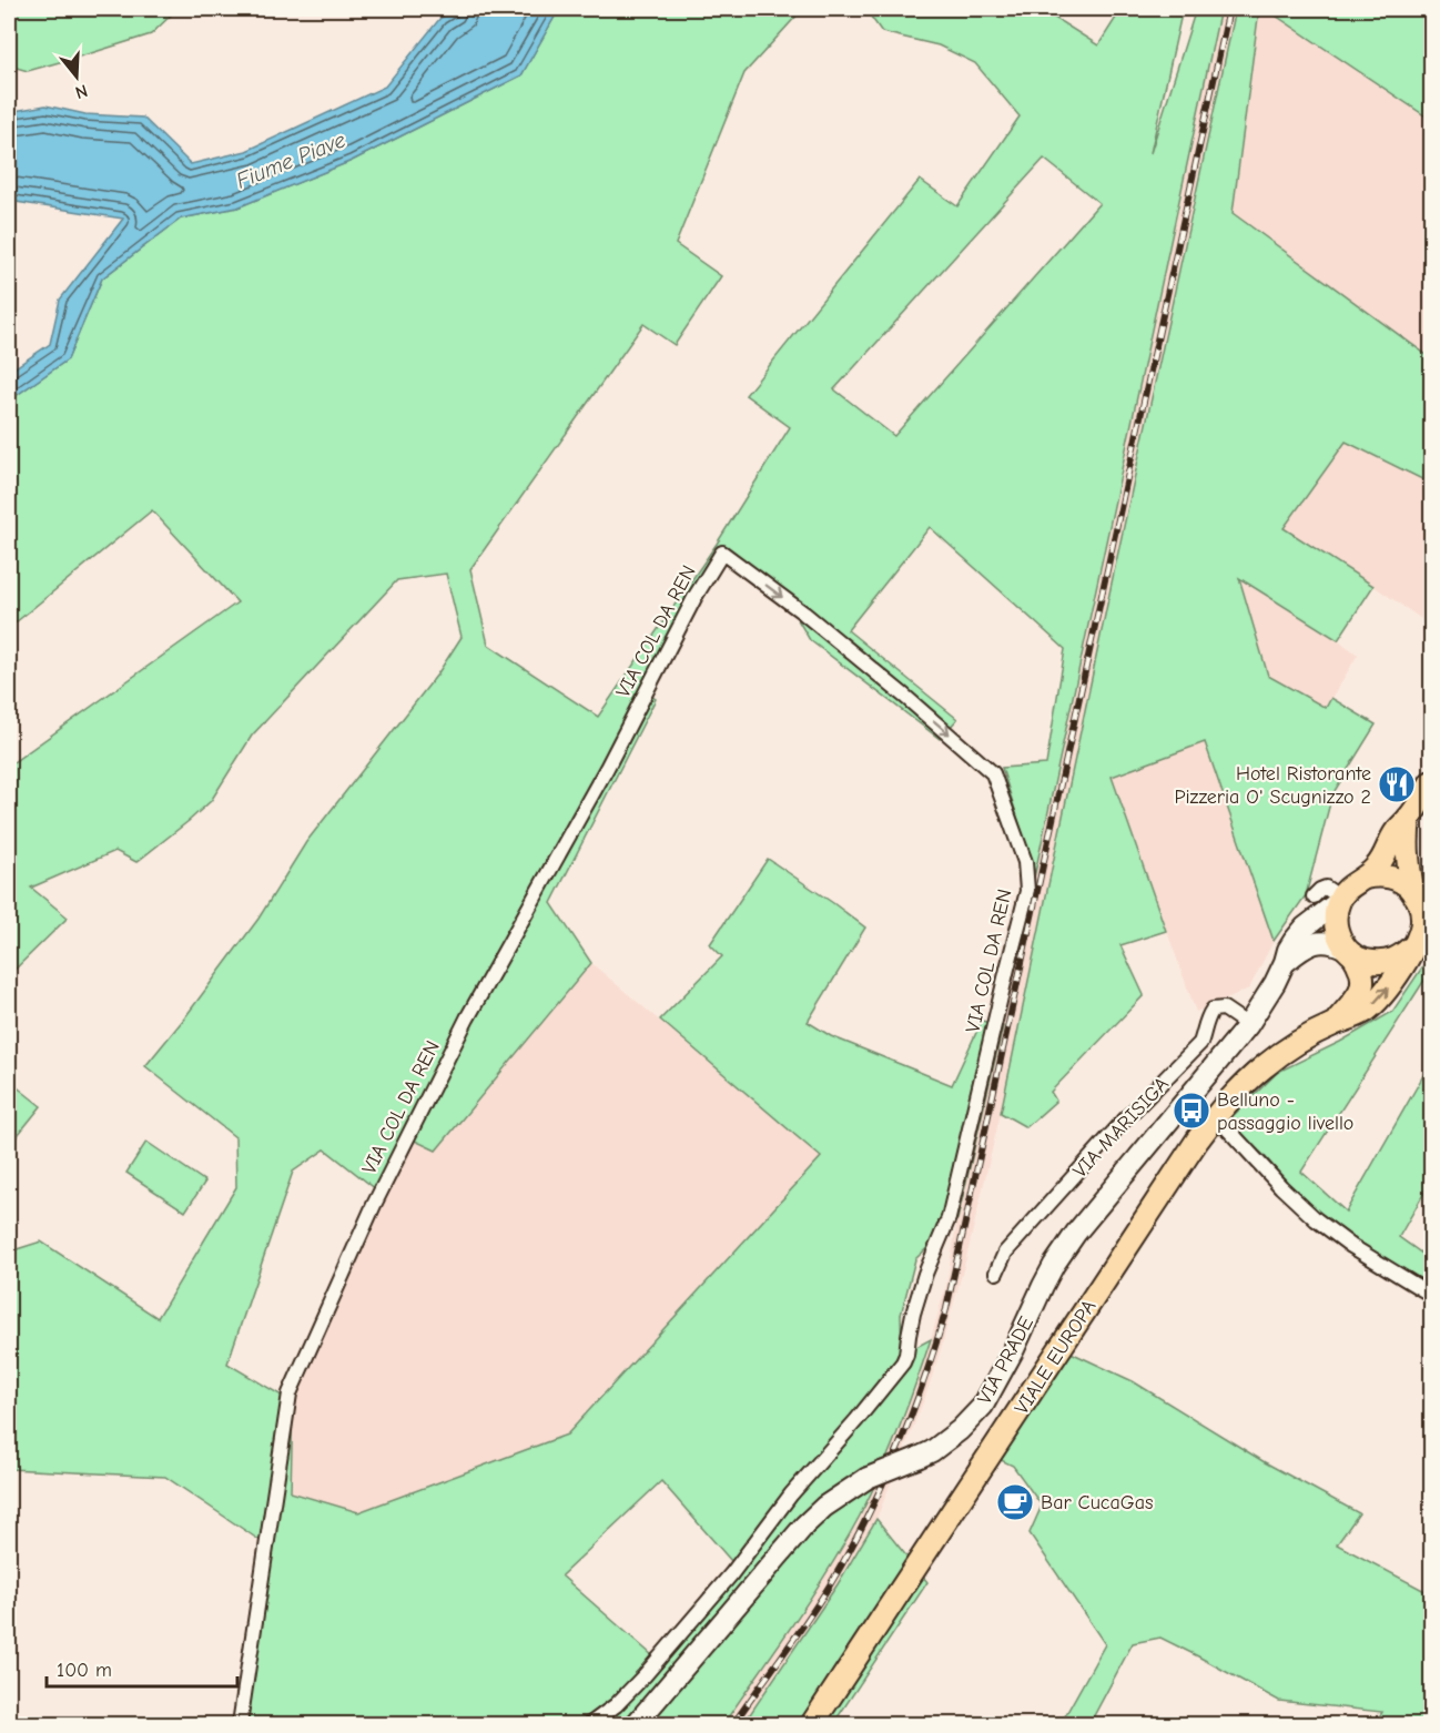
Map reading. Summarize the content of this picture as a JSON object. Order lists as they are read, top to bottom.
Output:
{
  "streets": {
    "main road": ["VIALE EUROPA", "VIA PRADE"],
    "street": ["VIA COL DA REN", "VIA MARISIGA"]
  },
  "crossings": [
    ["VIA MARISIGA", "VIA PRADE"],
    ["VIALE EUROPA", "VIA PRADE"]
  ],
  "water": ["Fiume Piave"],
  "places": {
    "restaurant": ["Hotel Ristorante Pizzeria O' Scugnizzo 2"],
    "bus stop": ["Belluno - passaggio livello"],
    "cafe": ["Bar CucaGas"]
  },
  "scale_bar": "100 m",
  "north": "bottom"
}
